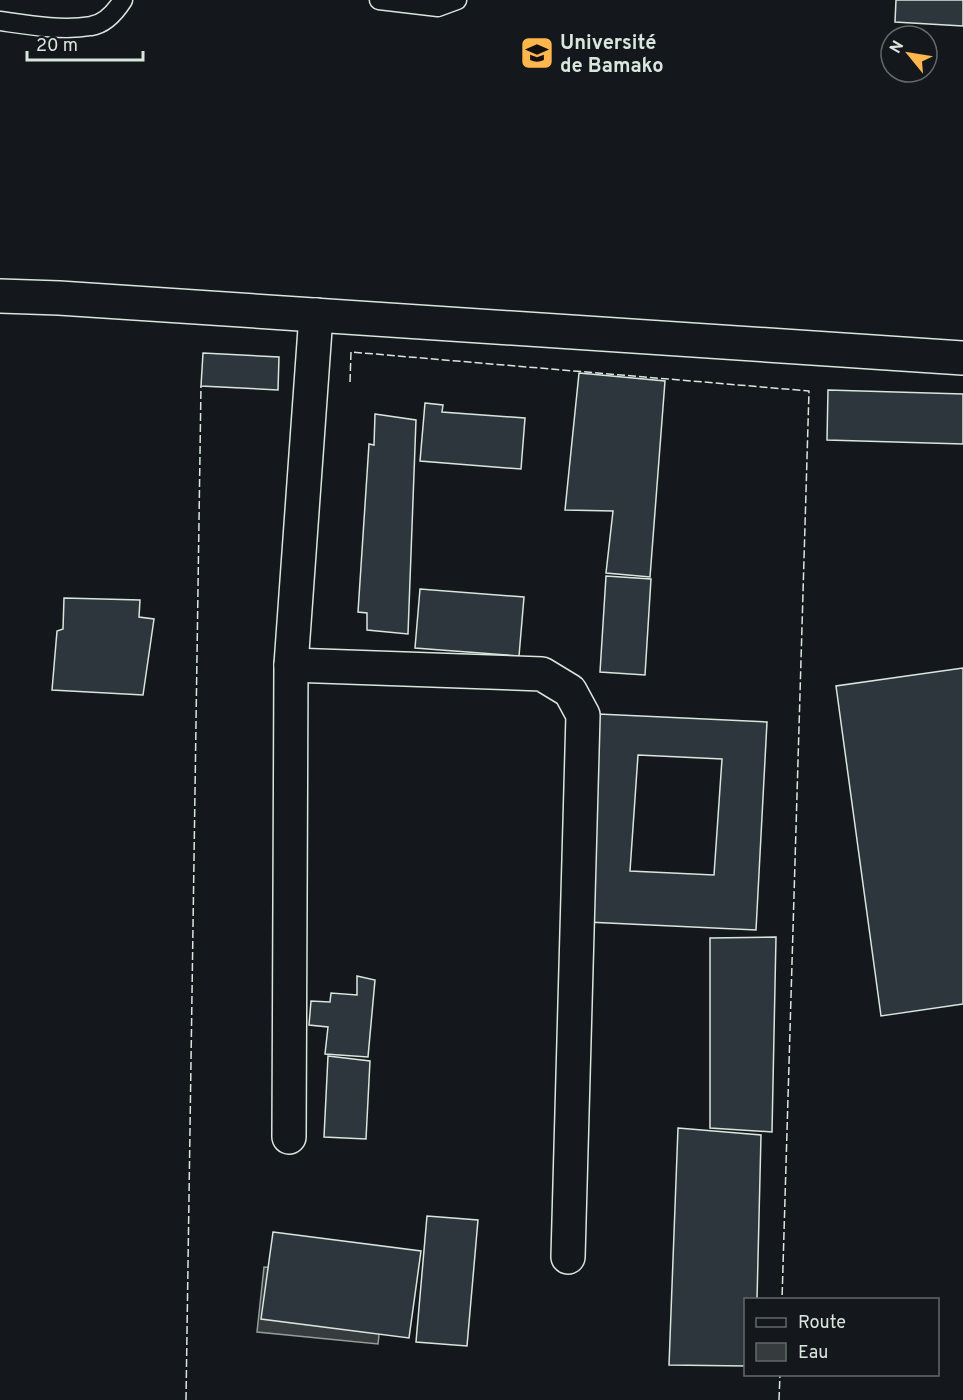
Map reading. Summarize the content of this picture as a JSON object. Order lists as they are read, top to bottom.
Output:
{
  "places": {
    "school or university": ["Université de Bamako"]
  },
  "legend": ["Route", "Eau"],
  "scale_bar": "20 m",
  "north": "top left"
}
